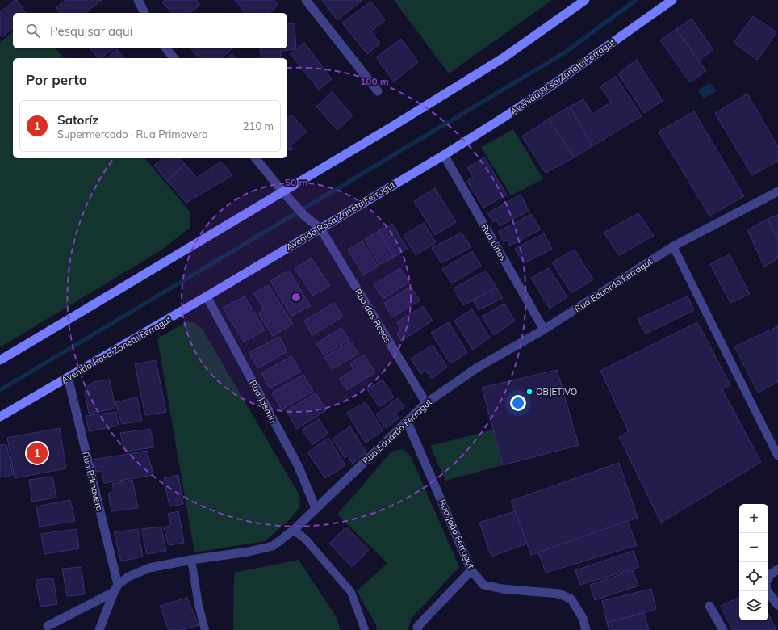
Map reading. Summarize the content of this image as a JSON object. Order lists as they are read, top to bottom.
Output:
{
  "streets": {
    "main road": ["Avenida Rosa Zanetti Ferragut"],
    "street": [
      "Rua Lírios",
      "Rua Eduardo Ferragut",
      "Rua das Rosas",
      "Rua Jasmin",
      "Rua Primavera",
      "Rua João Ferragut"
    ]
  },
  "crossings": [
    ["Avenida Rosa Zanetti Ferragut", "Rua Lírios"],
    ["Avenida Rosa Zanetti Ferragut", "Rua das Rosas"],
    ["Avenida Rosa Zanetti Ferragut", "Rua Jasmin"],
    ["Avenida Rosa Zanetti Ferragut", "Rua Primavera"],
    ["Rua Lírios", "Rua Eduardo Ferragut"],
    ["Rua Eduardo Ferragut", "Rua das Rosas"],
    ["Rua Eduardo Ferragut", "Rua Jasmin"],
    ["Rua Eduardo Ferragut", "Rua Primavera"],
    ["Rua Eduardo Ferragut", "Rua João Ferragut"]
  ],
  "places": ["OBJETIVO"],
  "page": {
    "search": "Pesquisar aqui",
    "heading": "Por perto",
    "list": [
      {
        "mark": "1",
        "name": "Satoríz",
        "note": "Supermercado · Rua Primavera",
        "value": "210 m"
      }
    ],
    "pins": "1",
    "map_buttons": ["+", "−"]
  },
  "rings": ["100 m", "50 m"]
}
